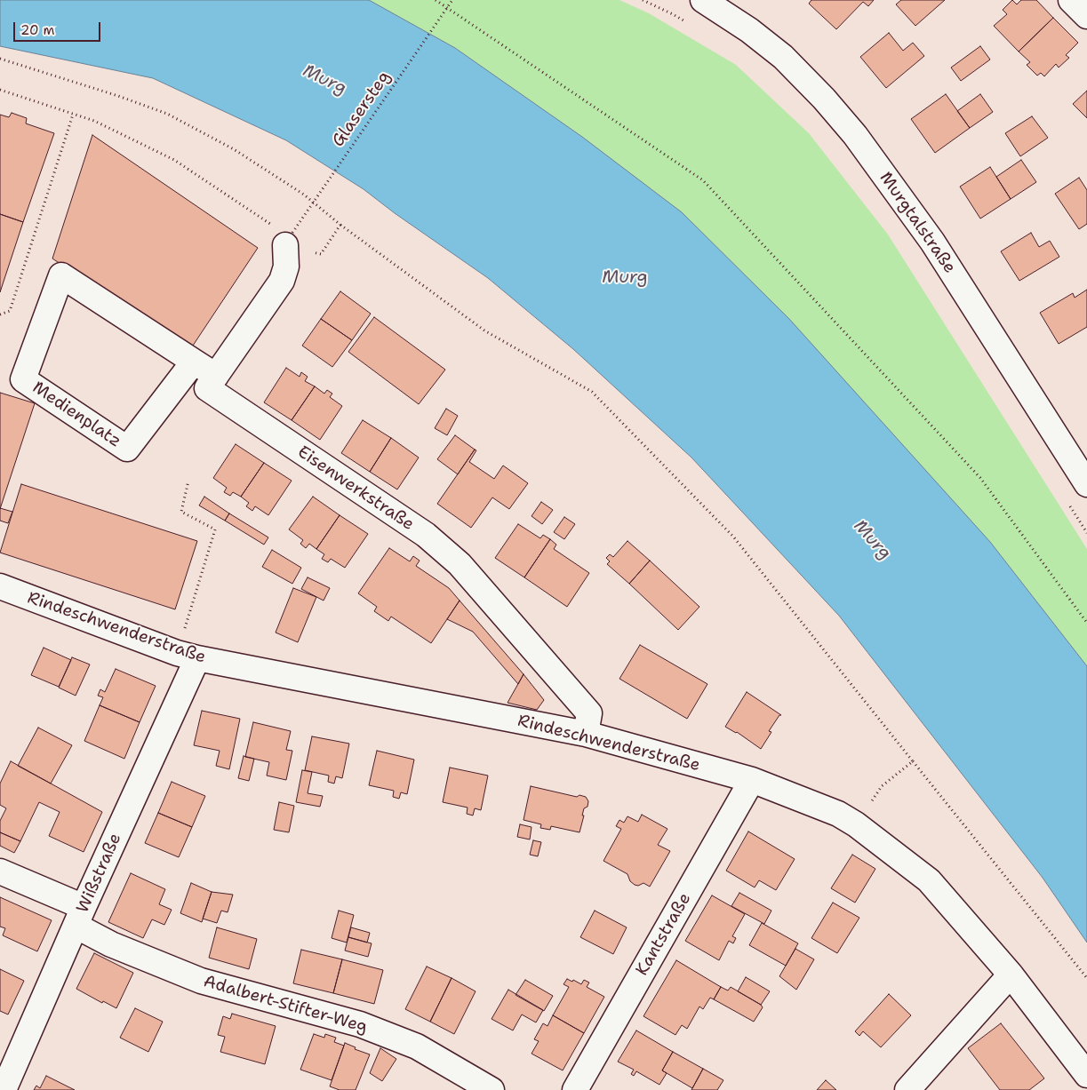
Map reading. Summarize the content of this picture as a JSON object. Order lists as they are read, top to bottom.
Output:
{
  "streets": {
    "street": [
      "Murgtalstraße",
      "Medienplatz",
      "Eisenwerkstraße",
      "Rindeschwenderstraße",
      "Wißstraße",
      "Kantstraße",
      "Adalbert-Stifter-Weg"
    ],
    "path": ["Glasersteg"]
  },
  "crossings": [
    ["Glasersteg", "Eisenwerkstraße"],
    ["Medienplatz", "Eisenwerkstraße"],
    ["Eisenwerkstraße", "Rindeschwenderstraße"],
    ["Rindeschwenderstraße", "Wißstraße"],
    ["Rindeschwenderstraße", "Kantstraße"],
    ["Wißstraße", "Adalbert-Stifter-Weg"]
  ],
  "water": ["Murg"],
  "scale_bar": "20 m"
}
